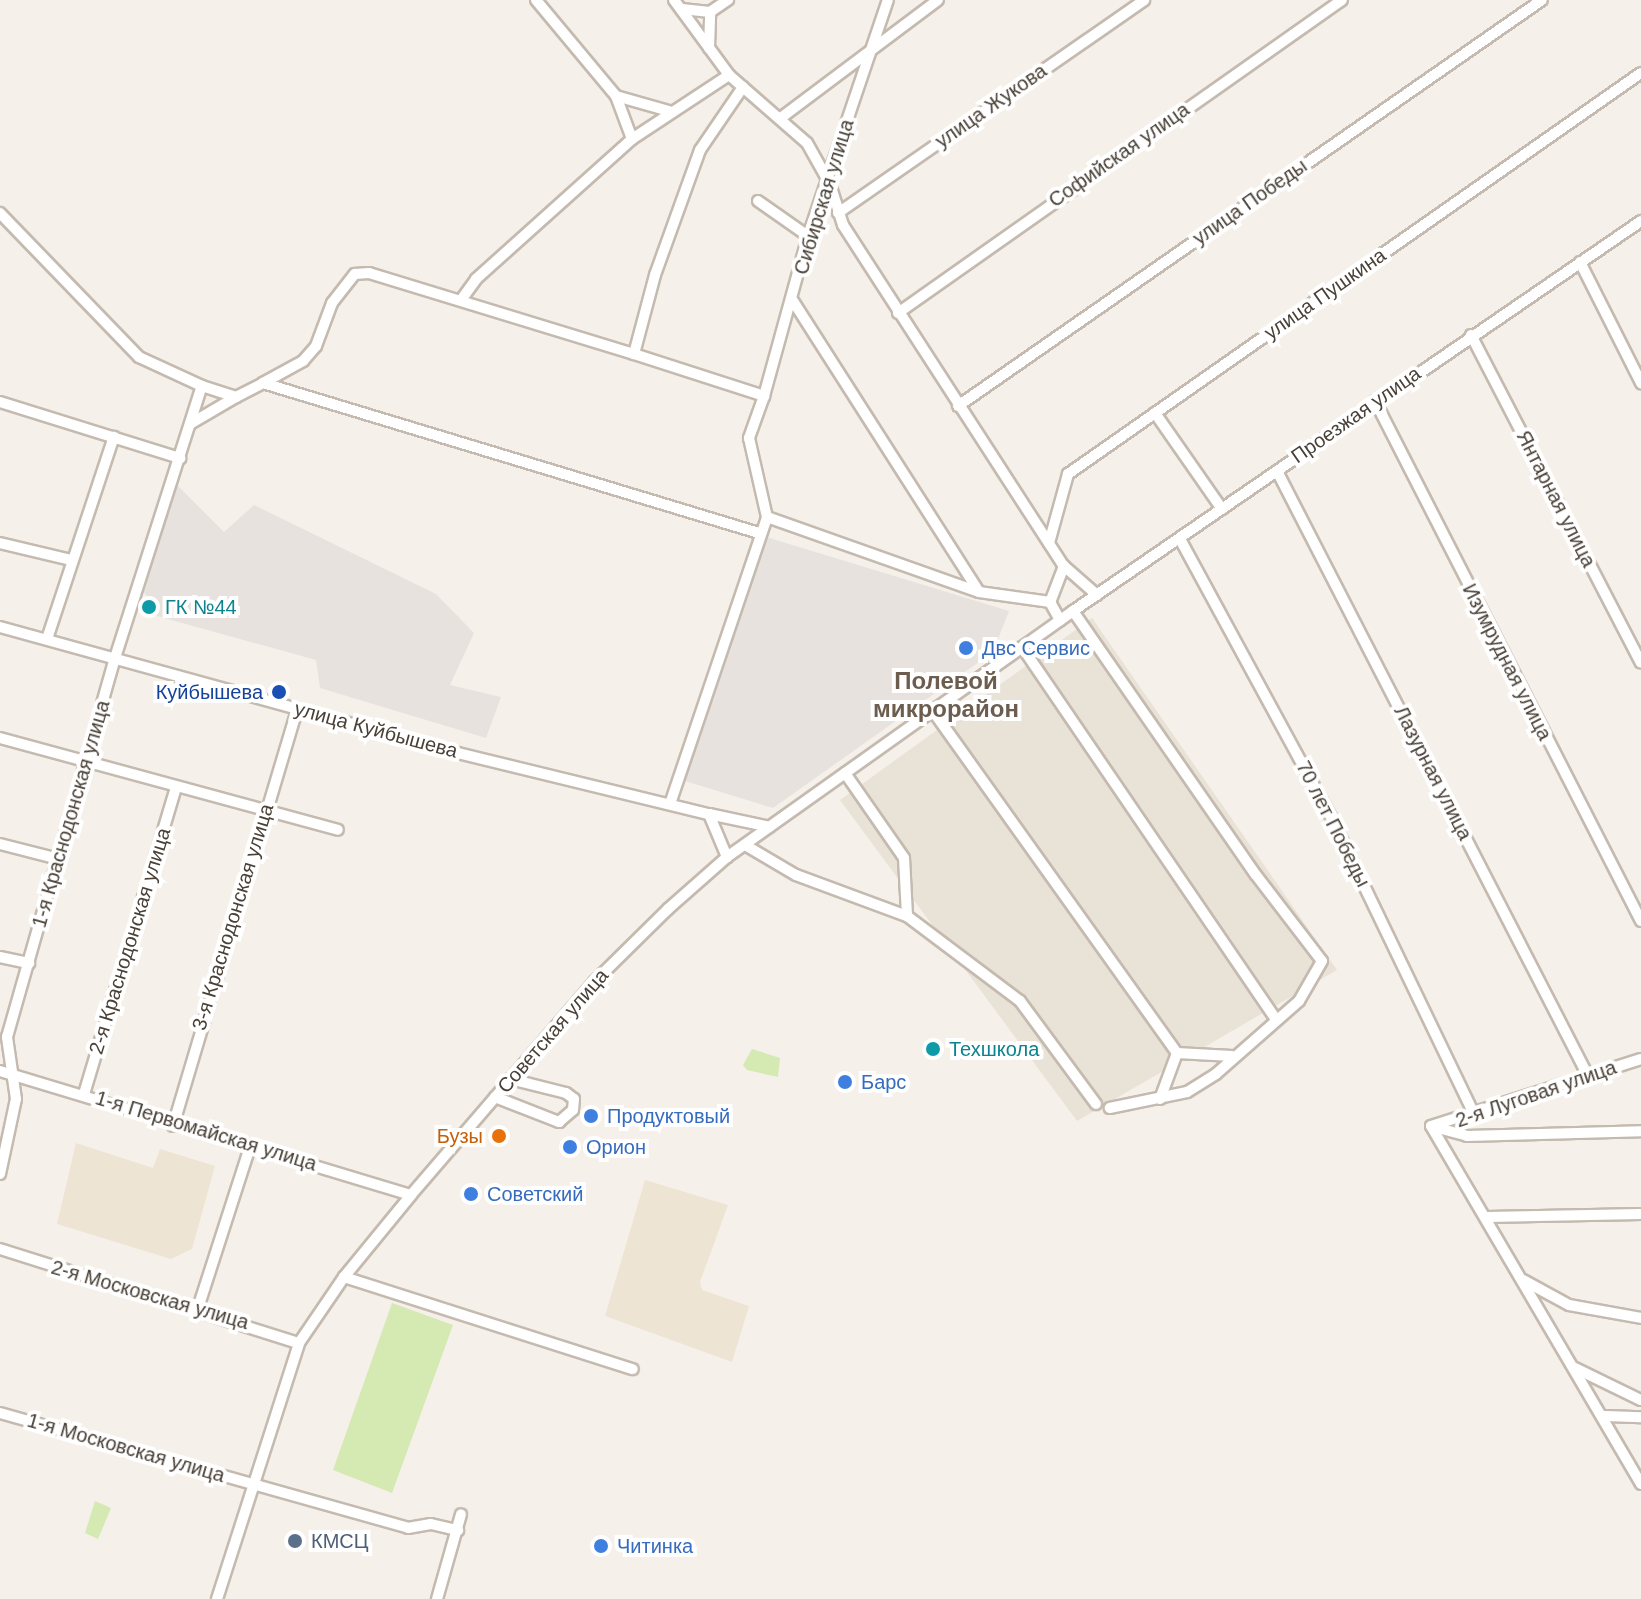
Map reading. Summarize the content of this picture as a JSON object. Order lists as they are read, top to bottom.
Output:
{
  "streets": {
    "street": [
      "улица Жукова",
      "Софийская улица",
      "Сибирская улица",
      "улица Победы",
      "улица Пушкина",
      "Проезжая улица",
      "Янтарная улица",
      "Изумрудная улица",
      "улица Куйбышева",
      "Лазурная улица",
      "1-я Краснодонская улица",
      "70 лет Победы",
      "3-я Краснодонская улица",
      "2-я Краснодонская улица",
      "Советская улица",
      "2-я Луговая улица",
      "1-я Первомайская улица",
      "2-я Московская улица",
      "1-я Московская улица"
    ]
  },
  "crossings": [
    ["Проезжая улица", "Янтарная улица"],
    ["Проезжая улица", "Изумрудная улица"],
    ["Проезжая улица", "Лазурная улица"],
    ["Проезжая улица", "70 лет Победы"],
    ["Проезжая улица", "Советская улица"],
    ["улица Куйбышева", "1-я Краснодонская улица"],
    ["улица Куйбышева", "3-я Краснодонская улица"],
    ["улица Куйбышева", "Советская улица"],
    ["Лазурная улица", "2-я Луговая улица"],
    ["1-я Краснодонская улица", "1-я Первомайская улица"],
    ["70 лет Победы", "2-я Луговая улица"],
    ["3-я Краснодонская улица", "1-я Первомайская улица"],
    ["2-я Краснодонская улица", "1-я Первомайская улица"],
    ["Советская улица", "1-я Первомайская улица"],
    ["Советская улица", "2-я Московская улица"],
    ["Советская улица", "1-я Московская улица"]
  ],
  "districts": ["Полевой микрорайон"],
  "places": [
    "ГК №44",
    "Двс Сервис",
    "Куйбышева",
    "Техшкола",
    "Барс",
    "Продуктовый",
    "Бузы",
    "Орион",
    "Советский",
    "КМСЦ",
    "Читинка"
  ]
}
